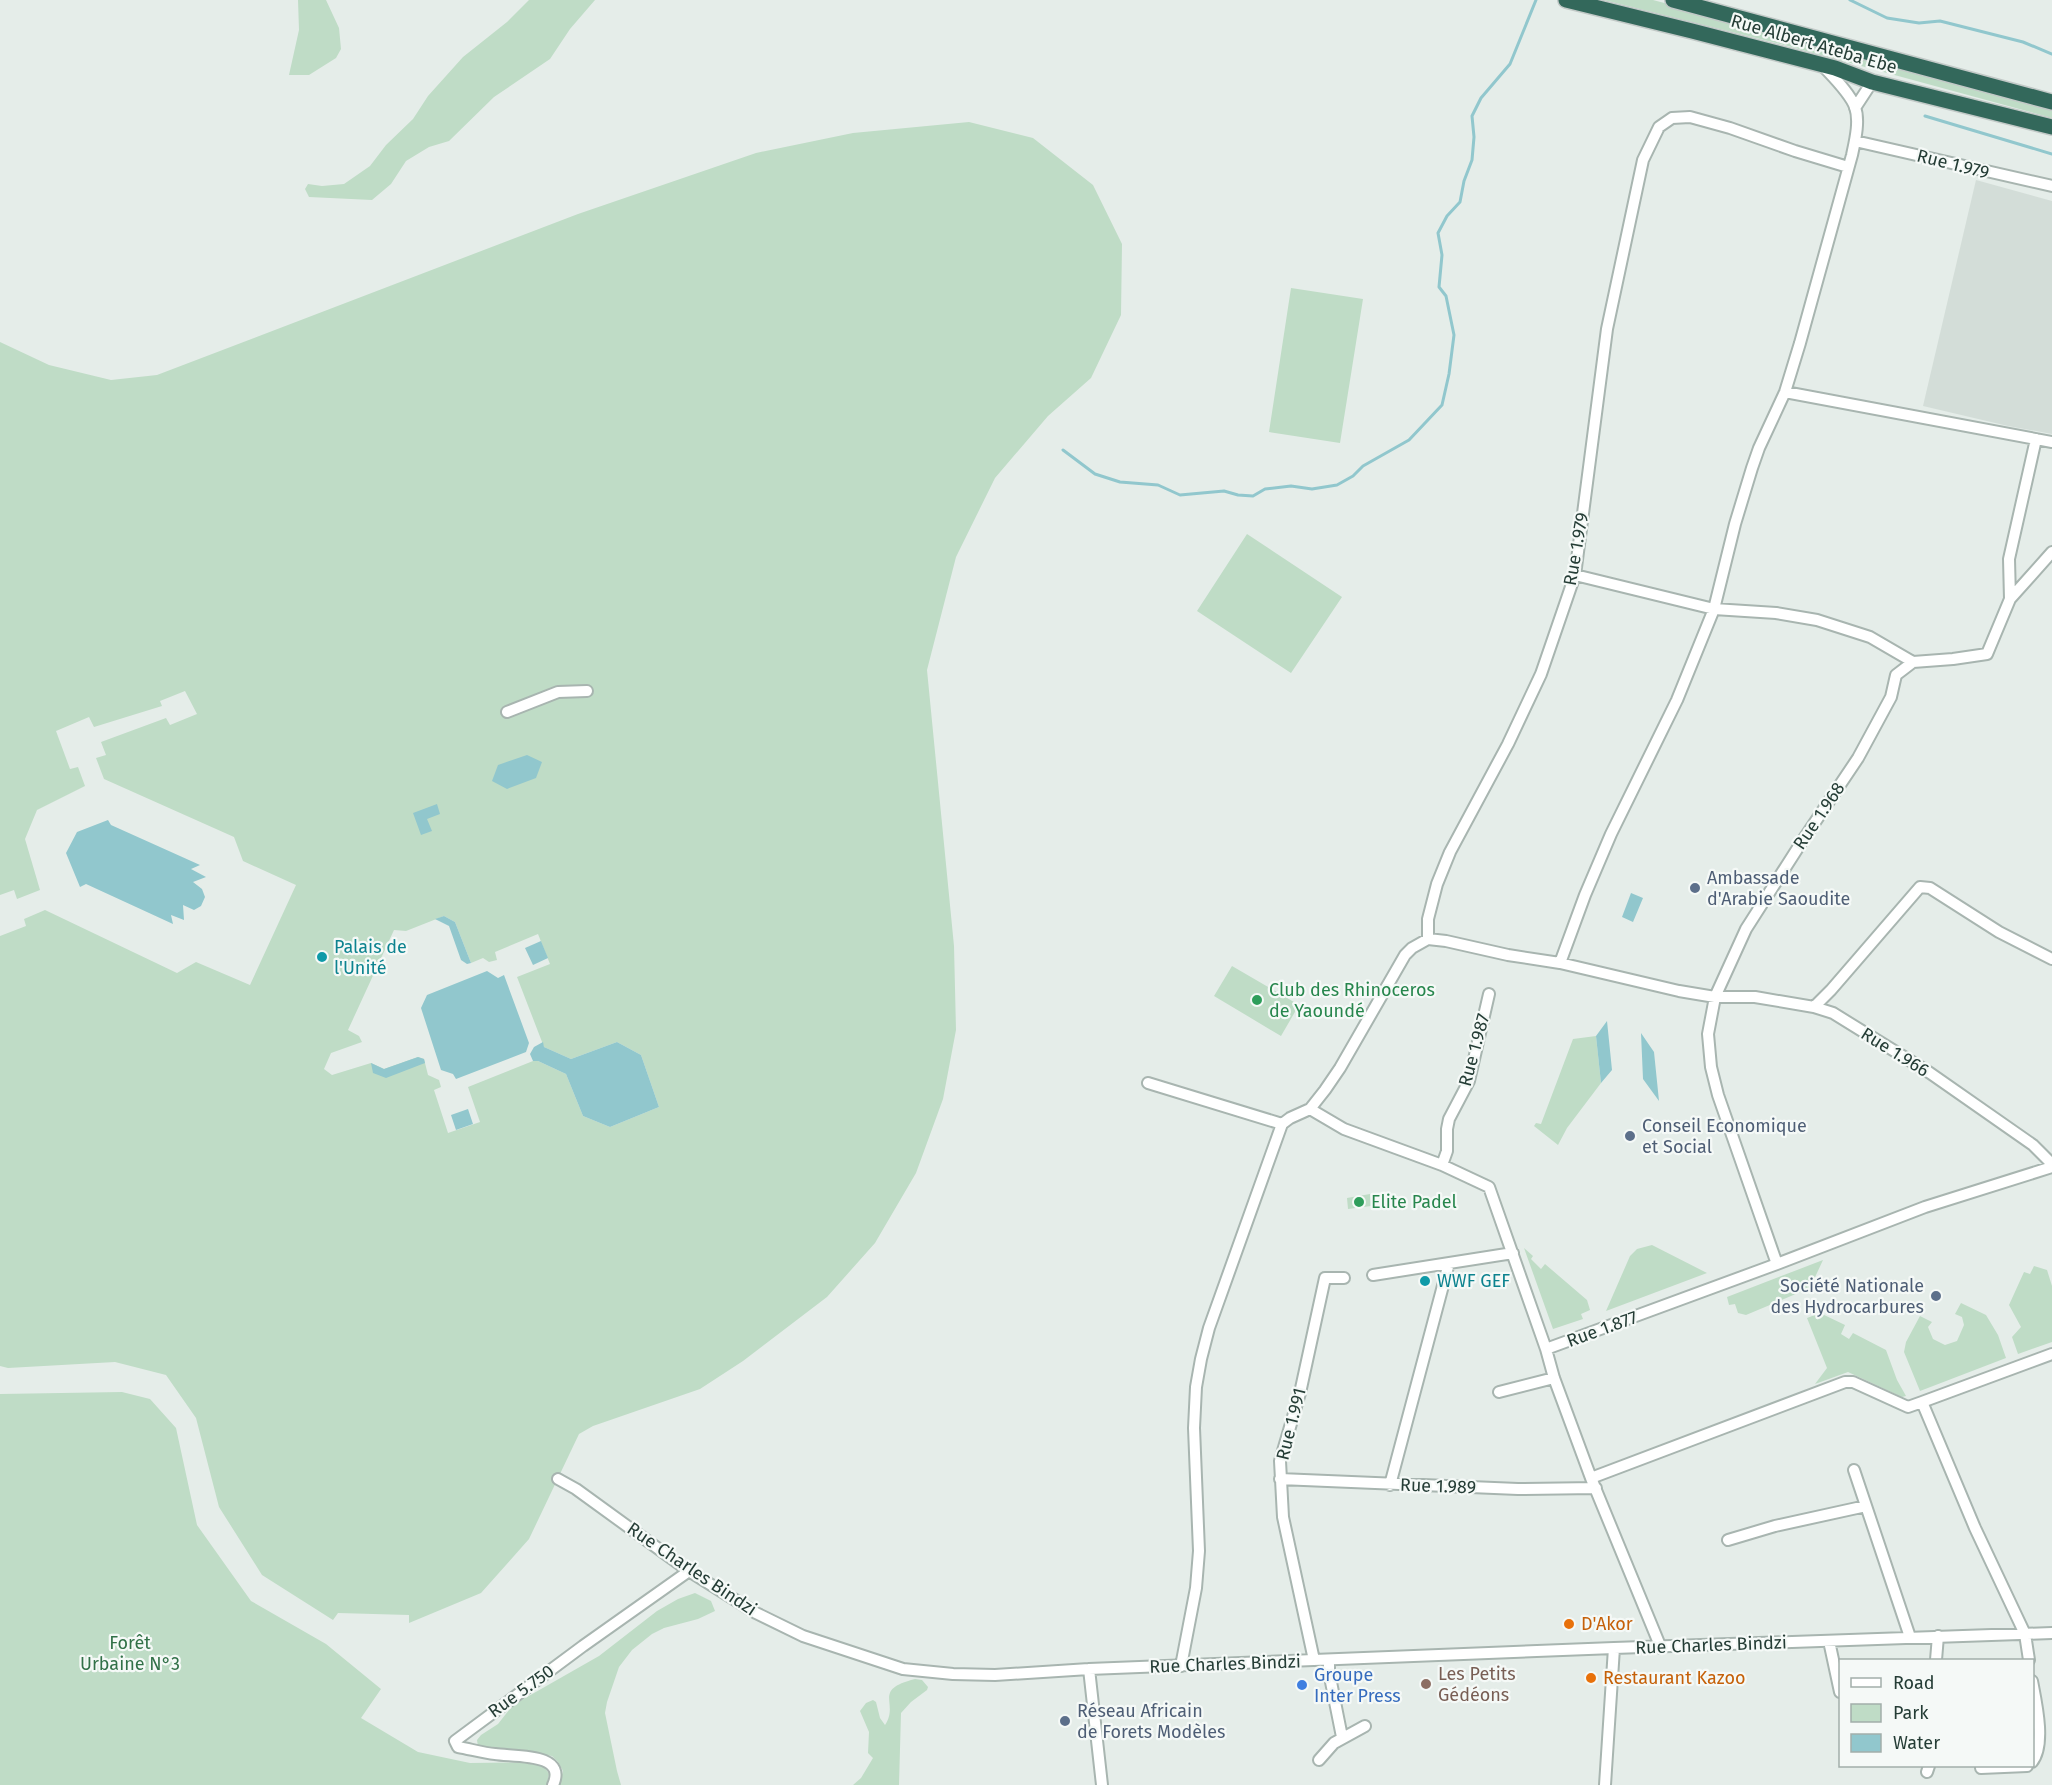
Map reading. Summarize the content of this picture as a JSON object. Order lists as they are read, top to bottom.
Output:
{
  "streets": {
    "highway": ["Rue Albert Ateba Ebe"],
    "street": [
      "Rue 1.979",
      "Rue 1.968",
      "Rue 1.987",
      "Rue 1.966",
      "Rue 1.877",
      "Rue 1.991",
      "Rue 1.989",
      "Rue Charles Bindzi",
      "Rue 5.750"
    ]
  },
  "crossings": [
    ["Rue 1.979", "Rue 1.966"],
    ["Rue 1.968", "Rue 1.966"],
    ["Rue 1.968", "Rue 1.877"],
    ["Rue 1.966", "Rue 1.877"],
    ["Rue 1.877", "Rue 1.989"],
    ["Rue 1.991", "Rue 1.989"],
    ["Rue 1.991", "Rue Charles Bindzi"],
    ["Rue Charles Bindzi", "Rue 5.750"]
  ],
  "parks": ["Forêt Urbaine N°3"],
  "places": [
    "Ambassade d'Arabie Saoudite",
    "Palais de l'Unité",
    "Club des Rhinoceros de Yaoundé",
    "Conseil Economique et Social",
    "Elite Padel",
    "WWF GEF",
    "Société Nationale des Hydrocarbures",
    "D'Akor",
    "Restaurant Kazoo",
    "Les Petits Gédéons",
    "Groupe Inter Press",
    "Réseau Africain de Forets Modèles"
  ],
  "legend": ["Road", "Park", "Water"]
}
